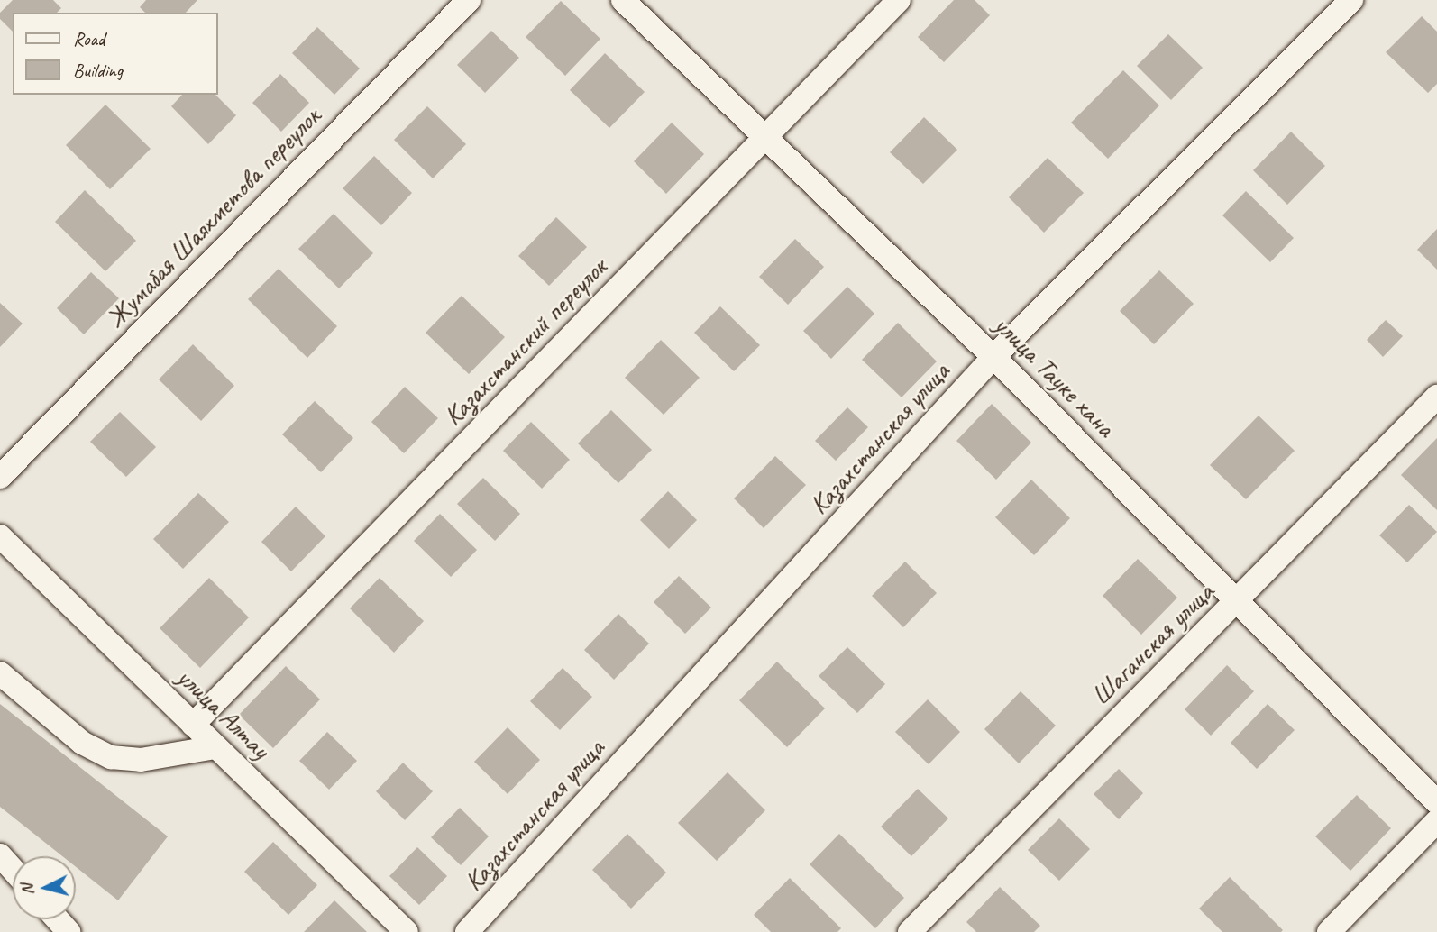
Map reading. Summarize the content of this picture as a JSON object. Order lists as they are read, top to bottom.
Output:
{
  "streets": {
    "street": [
      "Жумабая Шаяхметова переулок",
      "Казахстанский переулок",
      "улица Тауке хана",
      "Казахстанская улица",
      "Шаганская улица",
      "улица Алтау"
    ]
  },
  "crossings": [
    ["Казахстанский переулок", "улица Тауке хана"],
    ["Казахстанский переулок", "улица Алтау"],
    ["улица Тауке хана", "Казахстанская улица"],
    ["улица Тауке хана", "Шаганская улица"]
  ],
  "legend": ["Road", "Building"],
  "north": "left"
}
